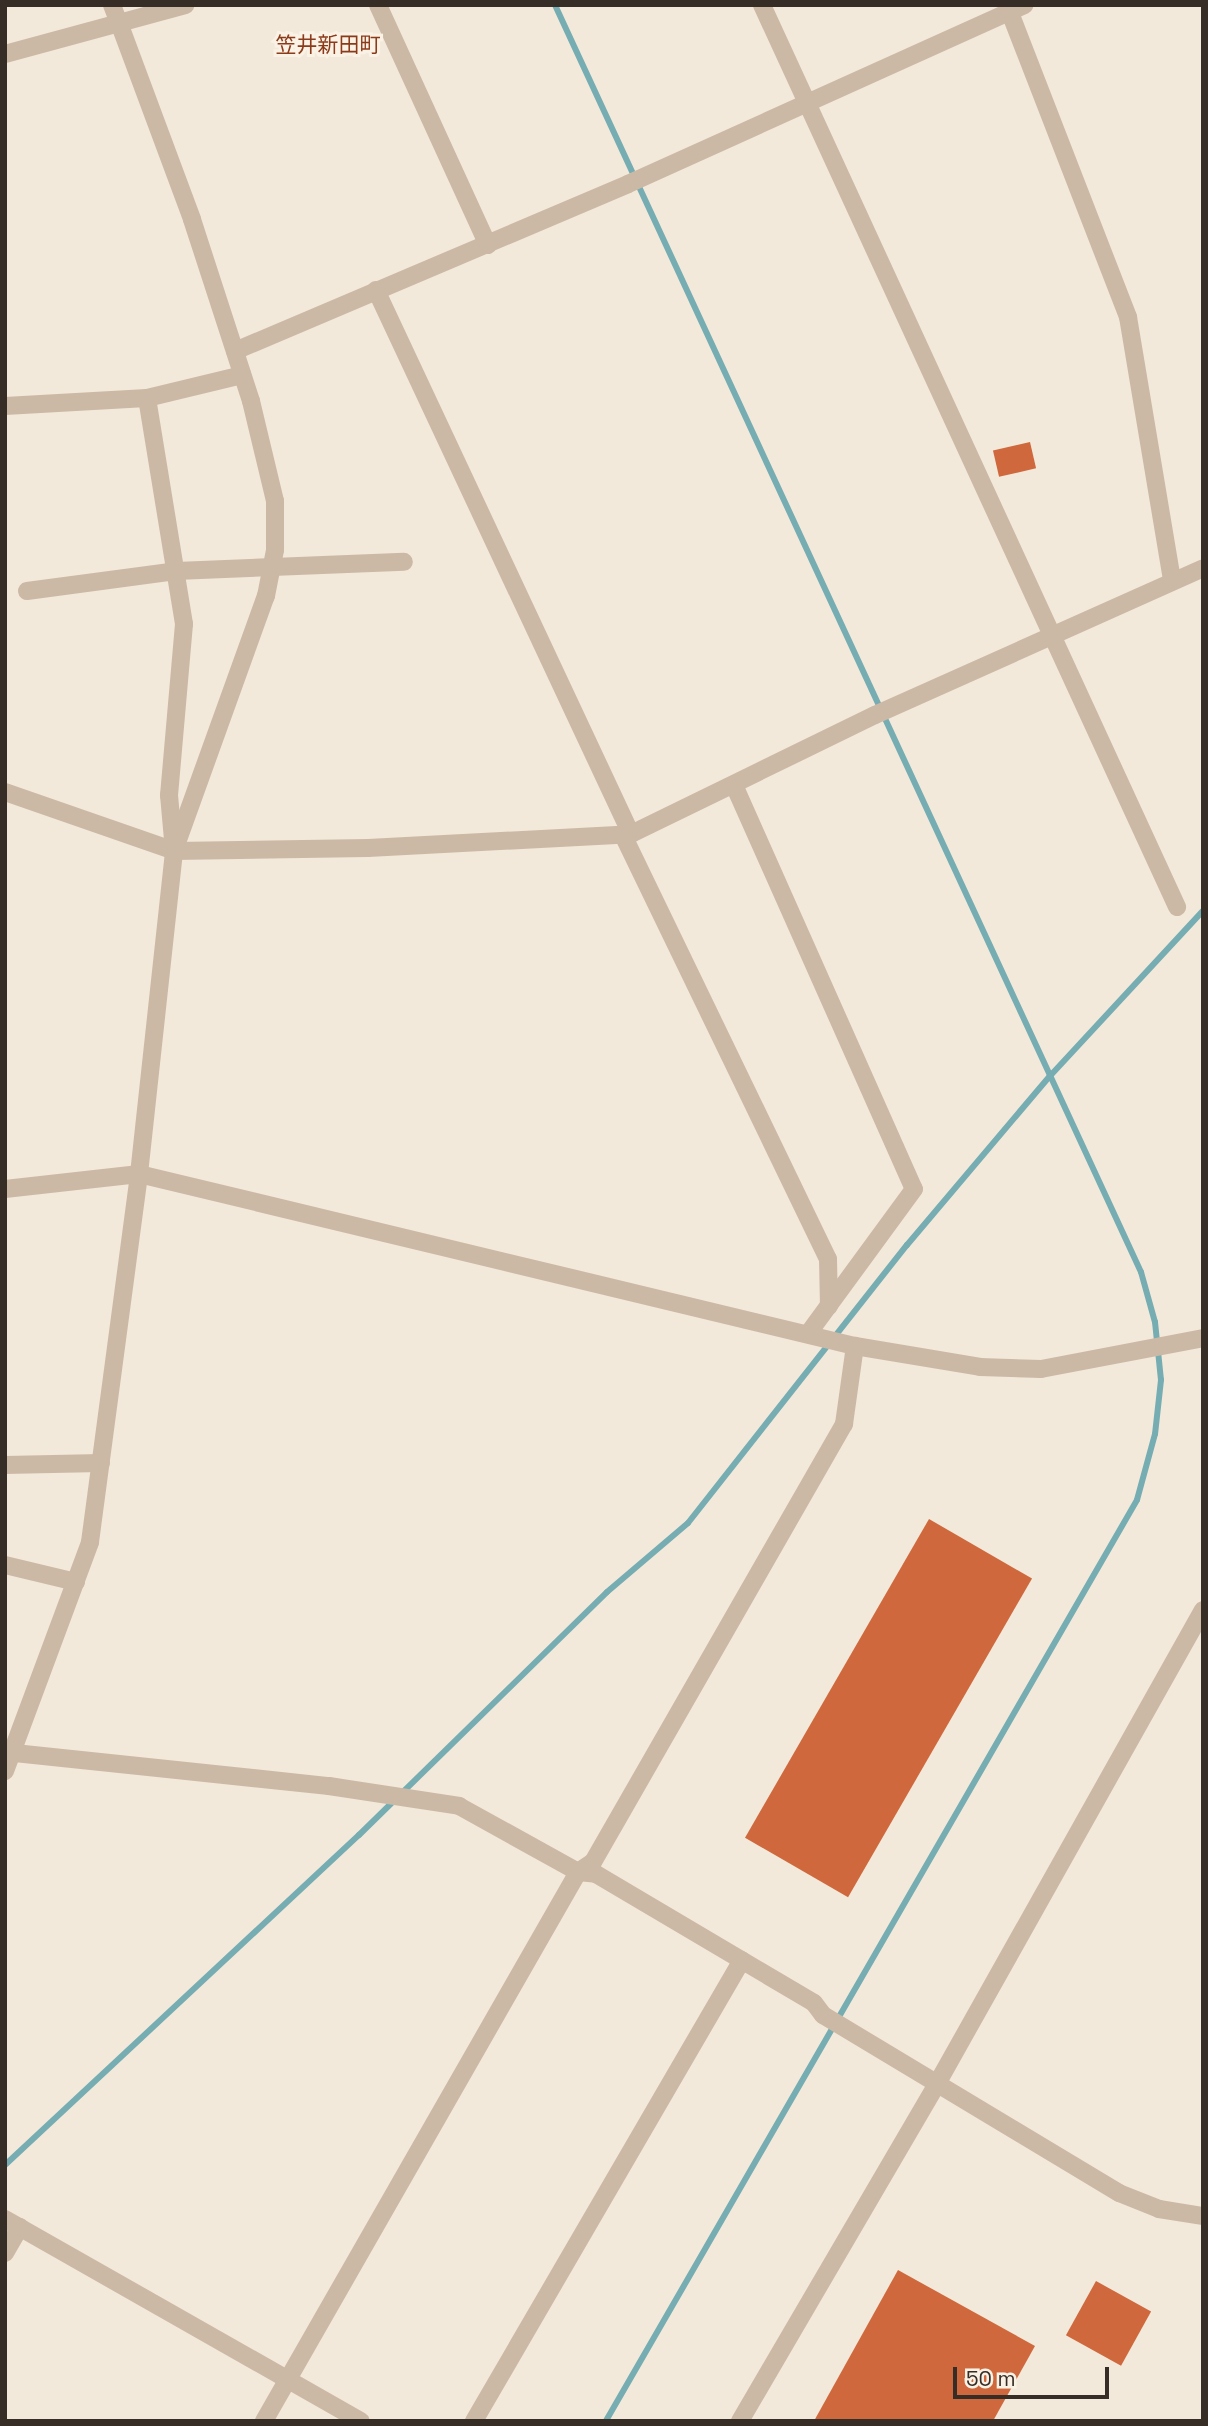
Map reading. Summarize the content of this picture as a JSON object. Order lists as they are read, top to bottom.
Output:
{
  "districts": ["笠井新田町"],
  "scale_bar": "50 m"
}
